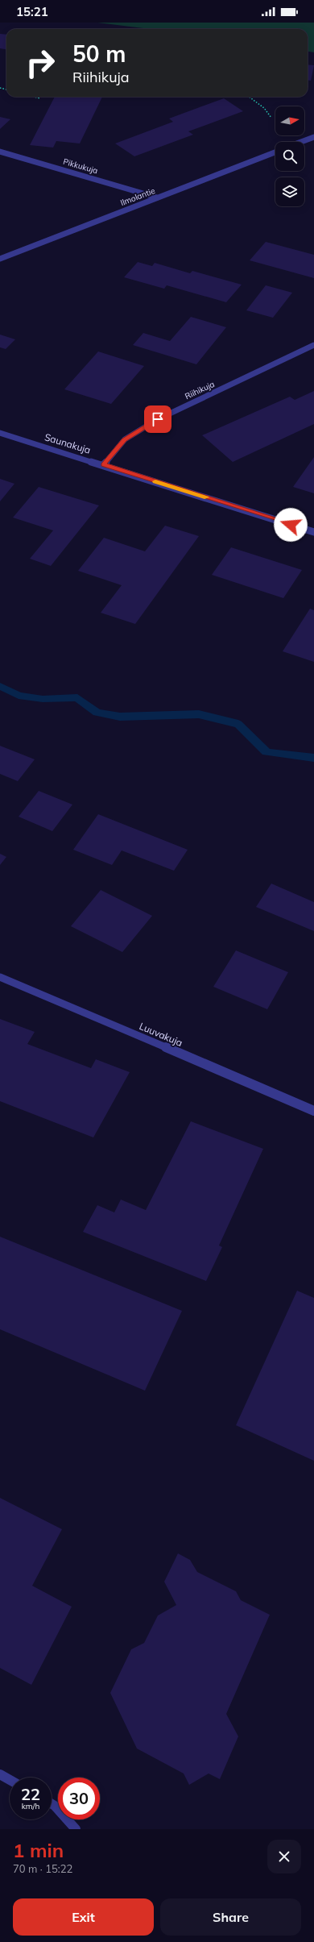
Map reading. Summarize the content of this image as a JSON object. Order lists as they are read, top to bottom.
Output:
{
  "streets": {
    "street": [
      "Pikkukuja",
      "Ilmolantie",
      "Riihikuja",
      "Saunakuja",
      "Luuvakuja"
    ]
  },
  "crossings": [
    ["Pikkukuja", "Ilmolantie"],
    ["Riihikuja", "Saunakuja"]
  ],
  "north": "right",
  "page": {
    "status": "15:21",
    "turn": ["50 m", "Riihikuja"],
    "speed": "22 km/h",
    "limit": "30",
    "heading": ["1 min", "70 m · 15:22"],
    "buttons": ["Exit", "Share"]
  }
}
